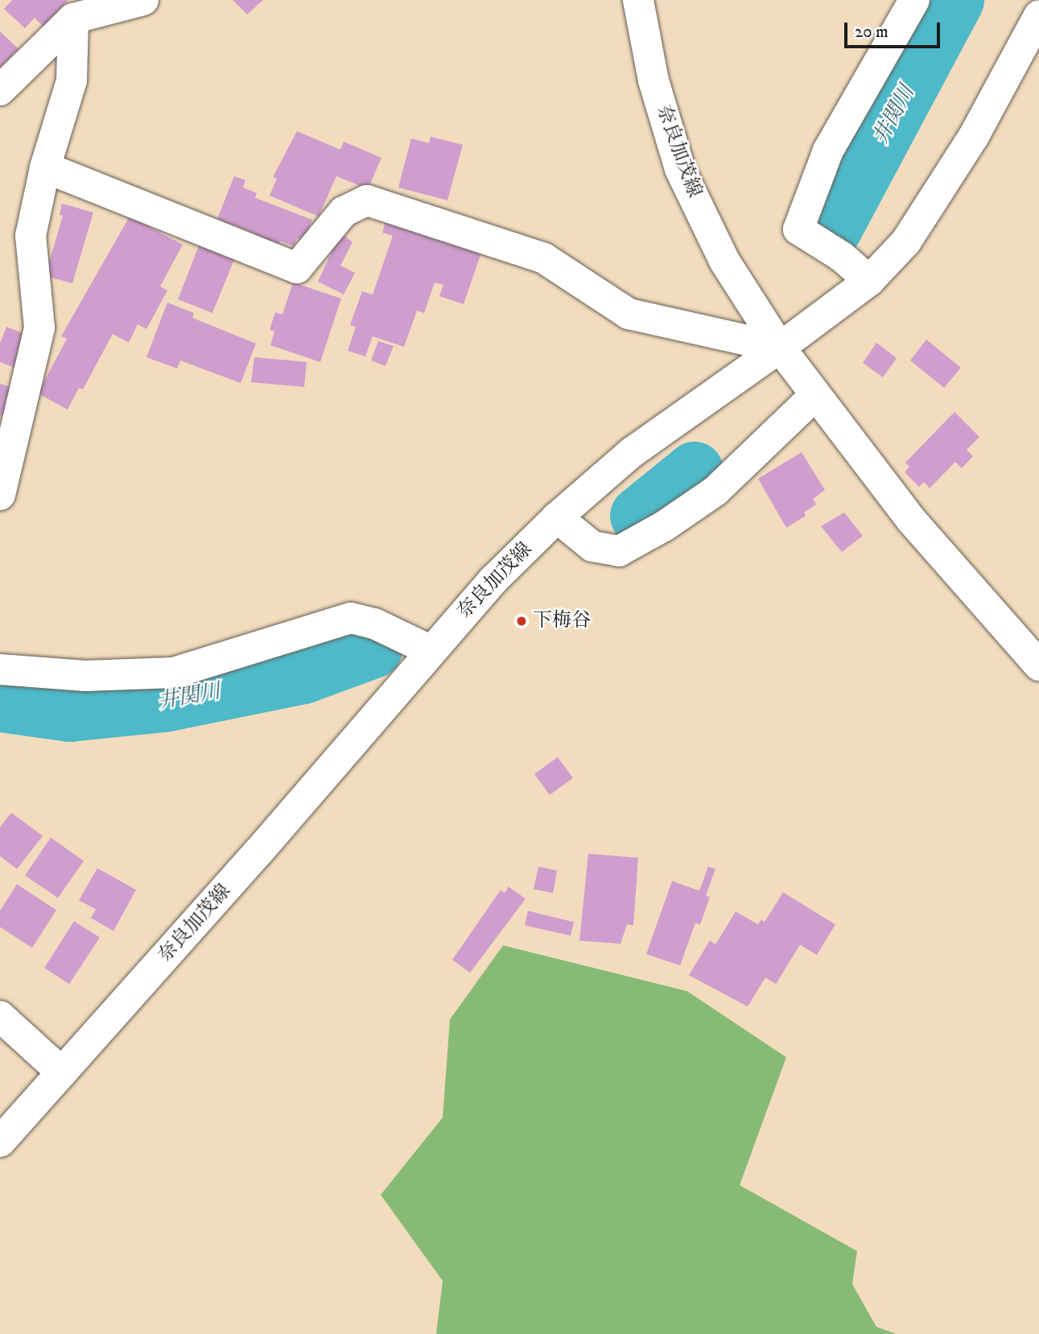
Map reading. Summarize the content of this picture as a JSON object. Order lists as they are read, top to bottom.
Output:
{
  "streets": {
    "street": ["奈良加茂線"]
  },
  "water": ["井関川"],
  "places": ["下梅谷"],
  "scale_bar": "20 m"
}
